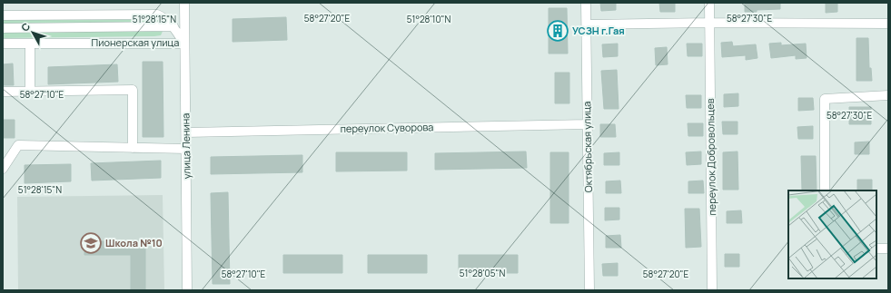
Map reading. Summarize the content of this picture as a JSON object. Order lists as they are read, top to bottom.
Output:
{
  "streets": {
    "street": [
      "Пионерская улица",
      "переулок Суворова",
      "улица Ленина",
      "Октябрьская улица",
      "переулок Добровольцев"
    ]
  },
  "crossings": [
    ["Пионерская улица", "улица Ленина"],
    ["переулок Суворова", "улица Ленина"],
    ["переулок Суворова", "Октябрьская улица"]
  ],
  "places": {
    "building": ["УСЗН г.Гая"],
    "school or university": ["Школа №10"]
  },
  "north": "top left",
  "coordinates": [
    "58°27'20\"E",
    "58°27'30\"E",
    "51°28'15\"N",
    "51°28'10\"N",
    "58°27'10\"E",
    "51°28'05\"N"
  ]
}
